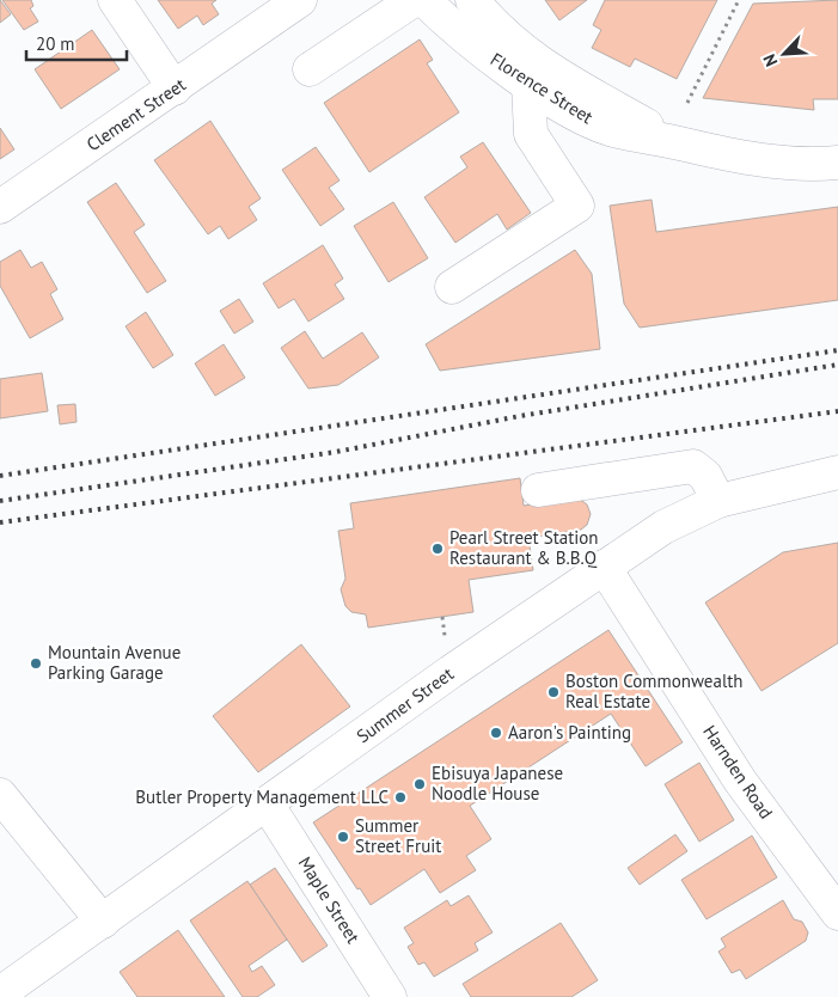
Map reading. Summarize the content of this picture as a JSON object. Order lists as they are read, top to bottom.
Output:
{
  "streets": {
    "street": [
      "Florence Street",
      "Clement Street",
      "Summer Street",
      "Harnden Road",
      "Maple Street"
    ]
  },
  "crossings": [
    ["Summer Street", "Harnden Road"],
    ["Summer Street", "Maple Street"]
  ],
  "places": [
    "Pearl Street Station Restaurant & B.B.Q",
    "Mountain Avenue Parking Garage",
    "Boston Commonwealth Real Estate",
    "Aaron's Painting",
    "Ebisuya Japanese Noodle House",
    "Butler Property Management LLC",
    "Summer Street Fruit"
  ],
  "scale_bar": "20 m",
  "north": "bottom left"
}
